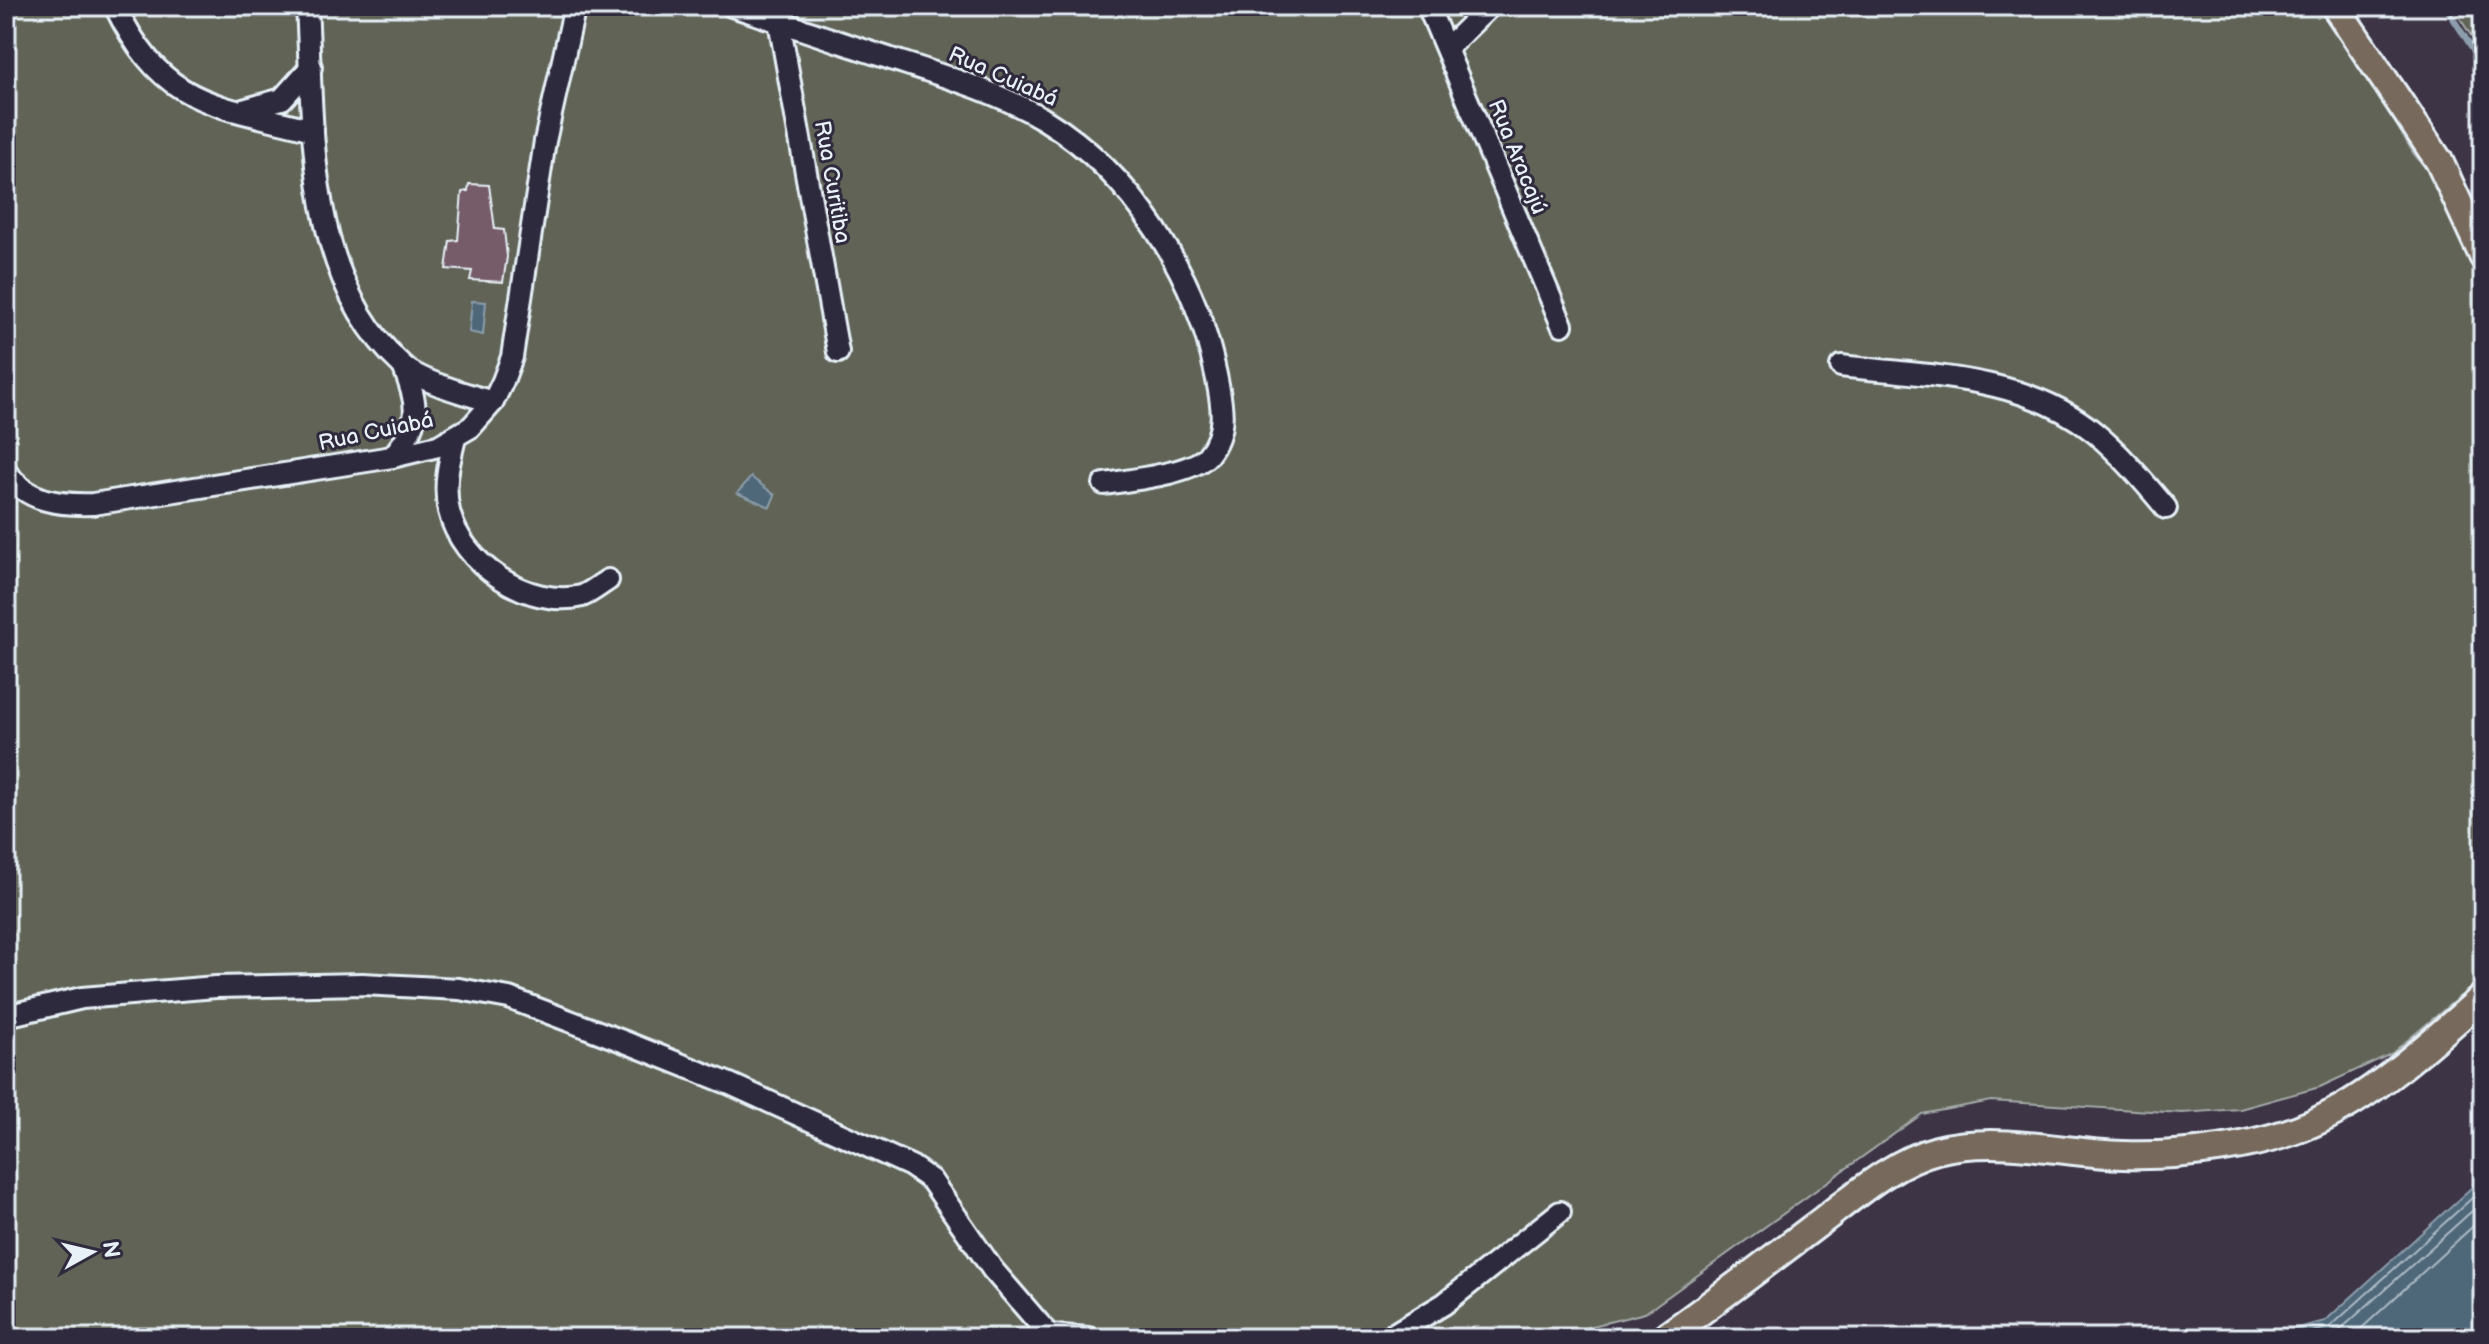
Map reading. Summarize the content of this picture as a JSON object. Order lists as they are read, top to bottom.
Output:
{
  "streets": {
    "street": ["Rua Cuiabá", "Rua Aracajú", "Rua Curitiba"]
  },
  "crossings": [
    ["Rua Cuiabá", "Rua Curitiba"]
  ],
  "north": "right"
}
